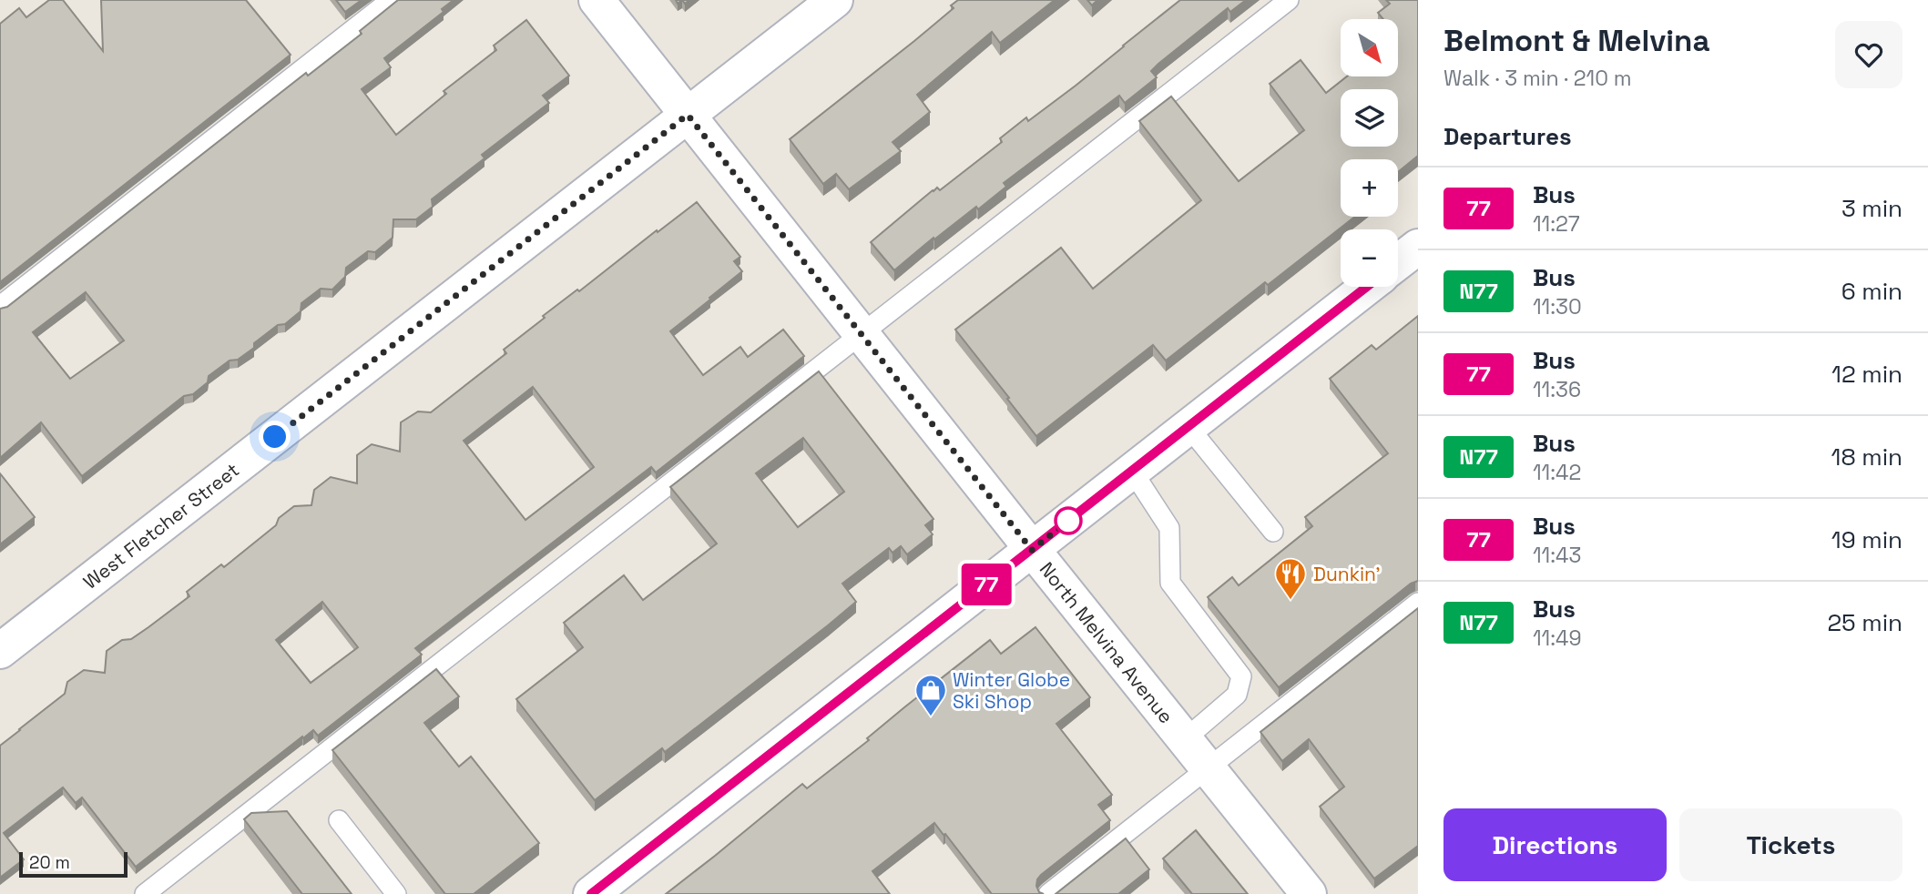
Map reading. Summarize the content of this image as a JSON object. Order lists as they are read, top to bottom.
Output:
{
  "streets": {
    "street": ["West Fletcher Street", "North Melvina Avenue"]
  },
  "crossings": [
    ["West Fletcher Street", "North Melvina Avenue"]
  ],
  "places": {
    "restaurant": ["Dunkin'"],
    "shop": ["Winter Globe Ski Shop"]
  },
  "lines": ["bus line 77"],
  "scale_bar": "20 m",
  "north": "bottom right",
  "page": {
    "on_map": "77",
    "heading": [
      ["Belmont & Melvina", "Walk · 3 min · 210 m"],
      "Departures"
    ],
    "map_buttons": ["+", "−"],
    "list": [
      {
        "mark": "77",
        "name": "Bus",
        "note": "11:27",
        "value": "3 min"
      },
      {
        "mark": "N77",
        "name": "Bus",
        "note": "11:30",
        "value": "6 min"
      },
      {
        "mark": "77",
        "name": "Bus",
        "note": "11:36",
        "value": "12 min"
      },
      {
        "mark": "N77",
        "name": "Bus",
        "note": "11:42",
        "value": "18 min"
      },
      {
        "mark": "77",
        "name": "Bus",
        "note": "11:43",
        "value": "19 min"
      },
      {
        "mark": "N77",
        "name": "Bus",
        "note": "11:49",
        "value": "25 min"
      }
    ],
    "buttons": ["Directions", "Tickets"],
    "scale": "20 m"
  }
}
